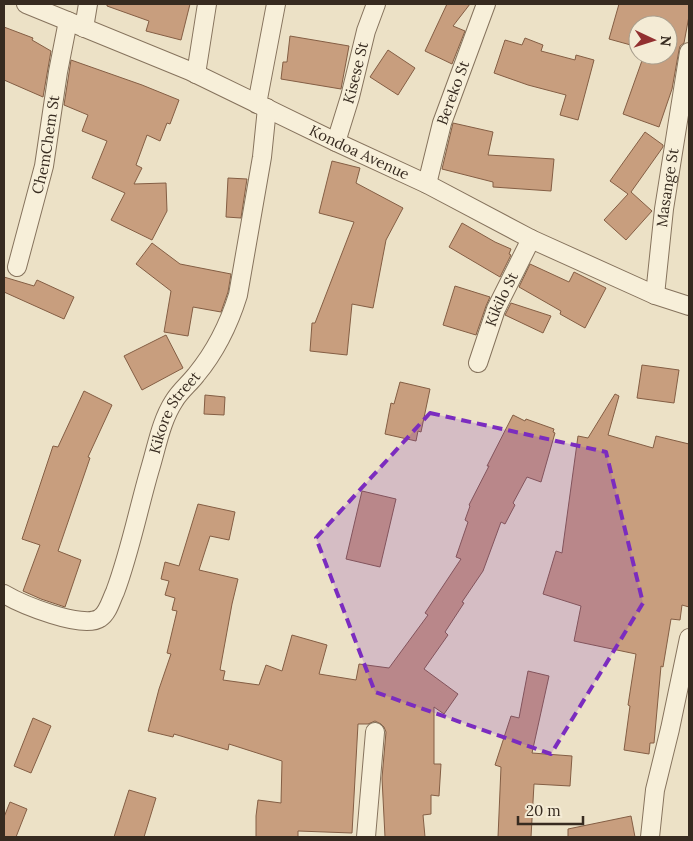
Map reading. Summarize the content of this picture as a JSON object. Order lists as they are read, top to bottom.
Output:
{
  "streets": {
    "street": [
      "Kisese St",
      "Bereko St",
      "ChemChem St",
      "Kondoa Avenue",
      "Masange St",
      "Kikilo St",
      "Kikore Street"
    ]
  },
  "crossings": [
    ["Kisese St", "Kondoa Avenue"],
    ["Bereko St", "Kondoa Avenue"],
    ["ChemChem St", "Kondoa Avenue"],
    ["Kondoa Avenue", "Masange St"],
    ["Kondoa Avenue", "Kikilo St"],
    ["Kondoa Avenue", "Kikore Street"]
  ],
  "scale_bar": "20 m",
  "north": "right"
}
